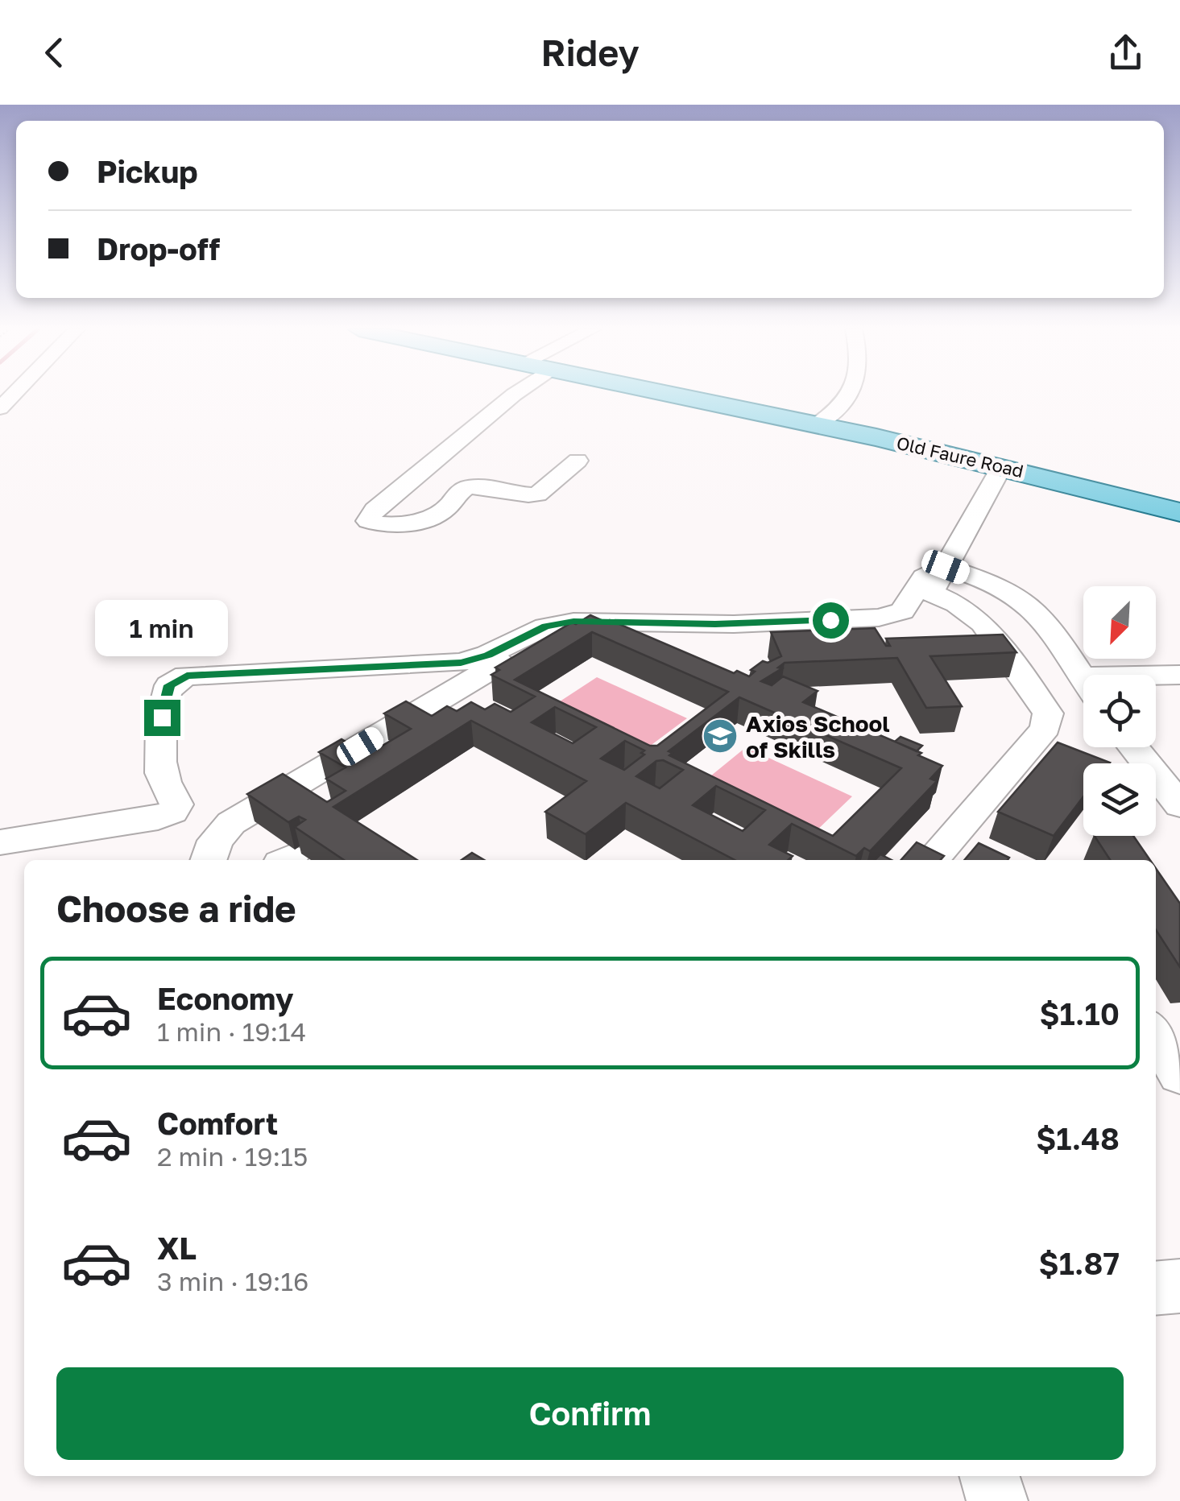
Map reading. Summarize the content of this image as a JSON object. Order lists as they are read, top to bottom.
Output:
{
  "streets": {
    "main road": ["Old Faure Road"]
  },
  "places": {
    "school or university": ["Axios School of Skills"]
  },
  "north": "bottom left",
  "page": {
    "header": "Ridey",
    "banner": ["Pickup", "Drop-off"],
    "bubble": "1 min",
    "heading": "Choose a ride",
    "list": [
      {
        "name": "Economy",
        "note": "1 min · 19:14",
        "value": "$1.10"
      },
      {
        "name": "Comfort",
        "note": "2 min · 19:15",
        "value": "$1.48"
      },
      {
        "name": "XL",
        "note": "3 min · 19:16",
        "value": "$1.87"
      }
    ],
    "buttons": "Confirm"
  }
}
